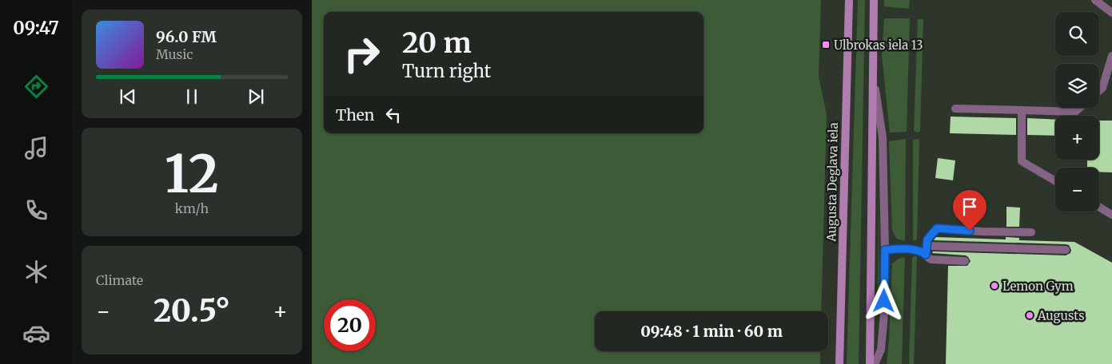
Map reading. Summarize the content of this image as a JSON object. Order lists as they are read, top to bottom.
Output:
{
  "streets": {
    "main road": ["Augusta Deglava iela"]
  },
  "places": {
    "transit": ["Ulbrokas iela 13"],
    "other": ["Lemon Gym", "Augusts"]
  },
  "page": {
    "tabs": "09:47",
    "map_buttons": ["+", "−"],
    "turn": ["20 m", "Turn right"],
    "song": ["96.0 FM", "Music"],
    "then": "Then",
    "tile": [
      ["12", "km/h"],
      "Climate"
    ],
    "heat": ["−", "20.5°", "+"],
    "limit": "20",
    "trip": "09:48 · 1 min · 60 m"
  }
}
